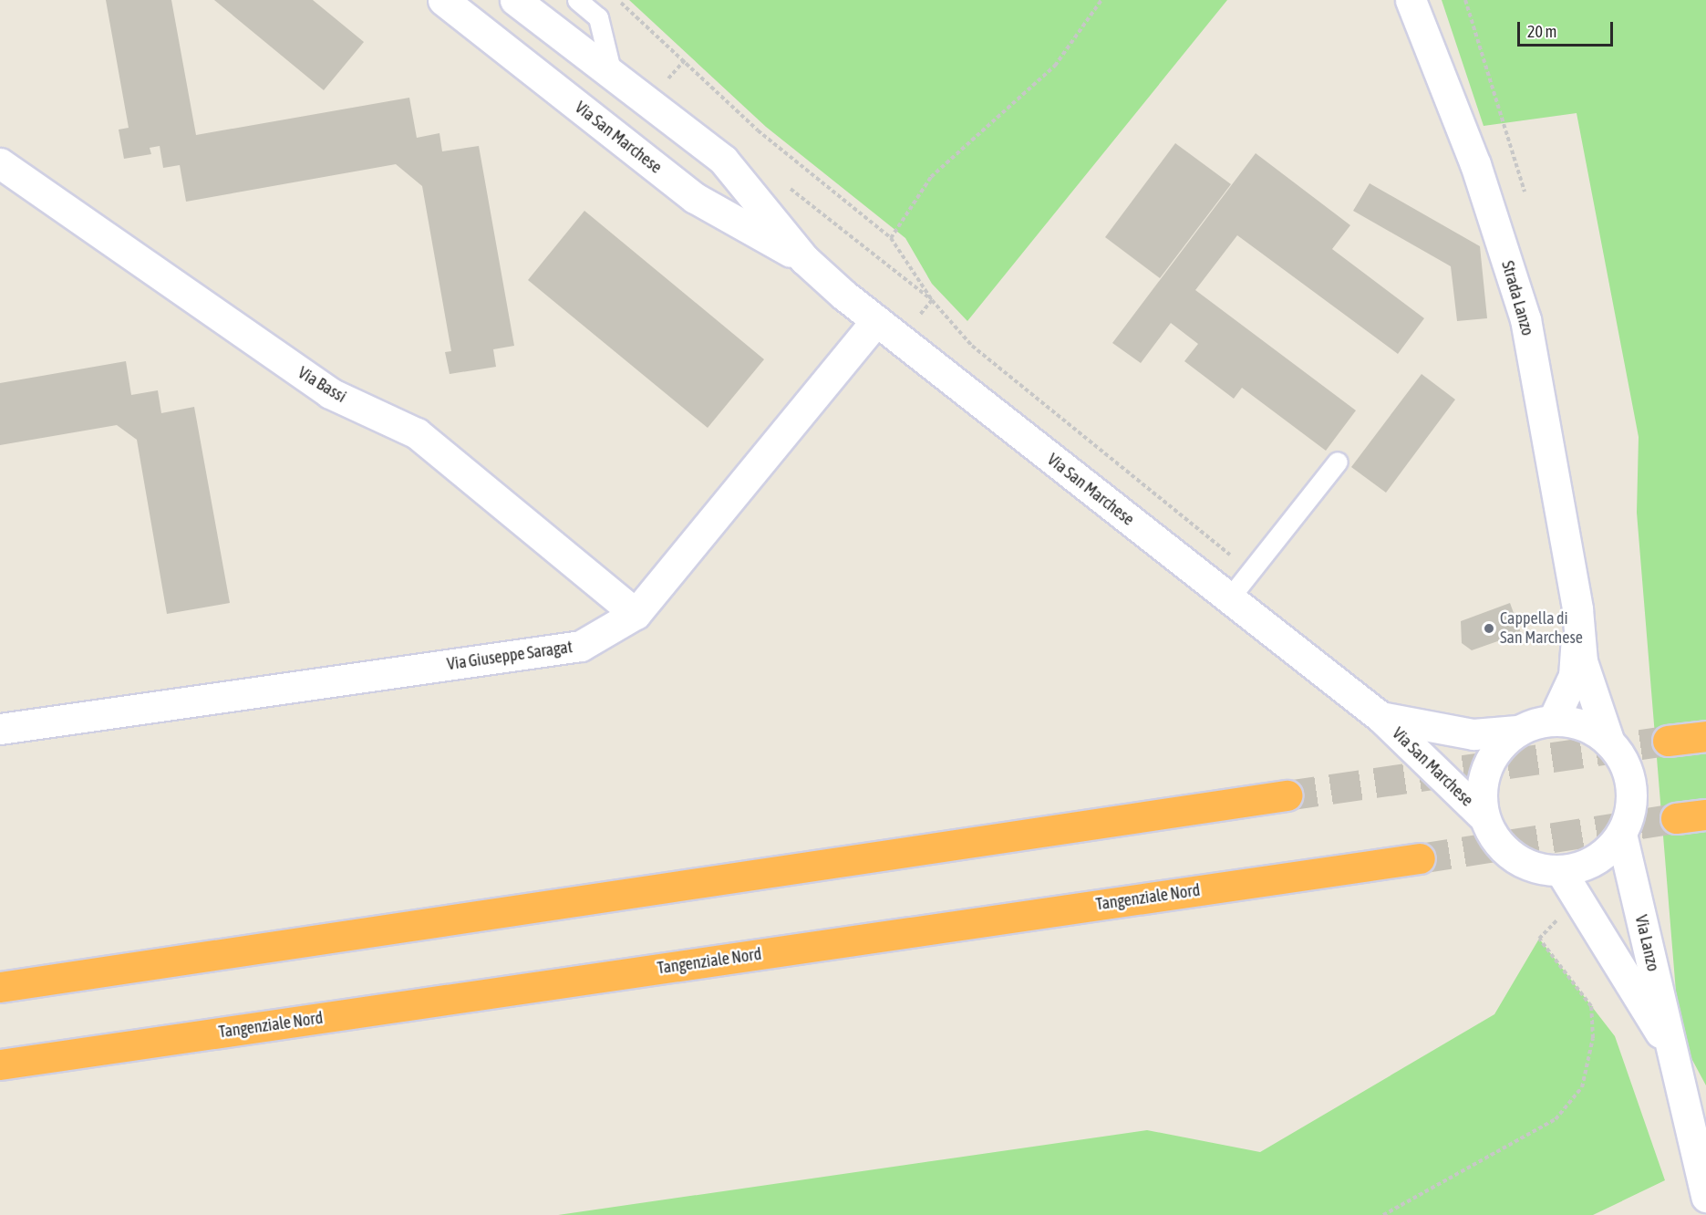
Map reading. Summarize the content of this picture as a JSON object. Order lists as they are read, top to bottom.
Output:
{
  "streets": {
    "highway": ["Tangenziale Nord"],
    "street": [
      "Via San Marchese",
      "Strada Lanzo",
      "Via Bassi",
      "Via Giuseppe Saragat",
      "Via Lanzo"
    ]
  },
  "crossings": [
    ["Via San Marchese", "Strada Lanzo"],
    ["Via San Marchese", "Via Giuseppe Saragat"],
    ["Via San Marchese", "Via Lanzo"],
    ["Strada Lanzo", "Via Lanzo"],
    ["Via Bassi", "Via Giuseppe Saragat"]
  ],
  "places": ["Cappella di San Marchese"],
  "scale_bar": "20 m"
}
